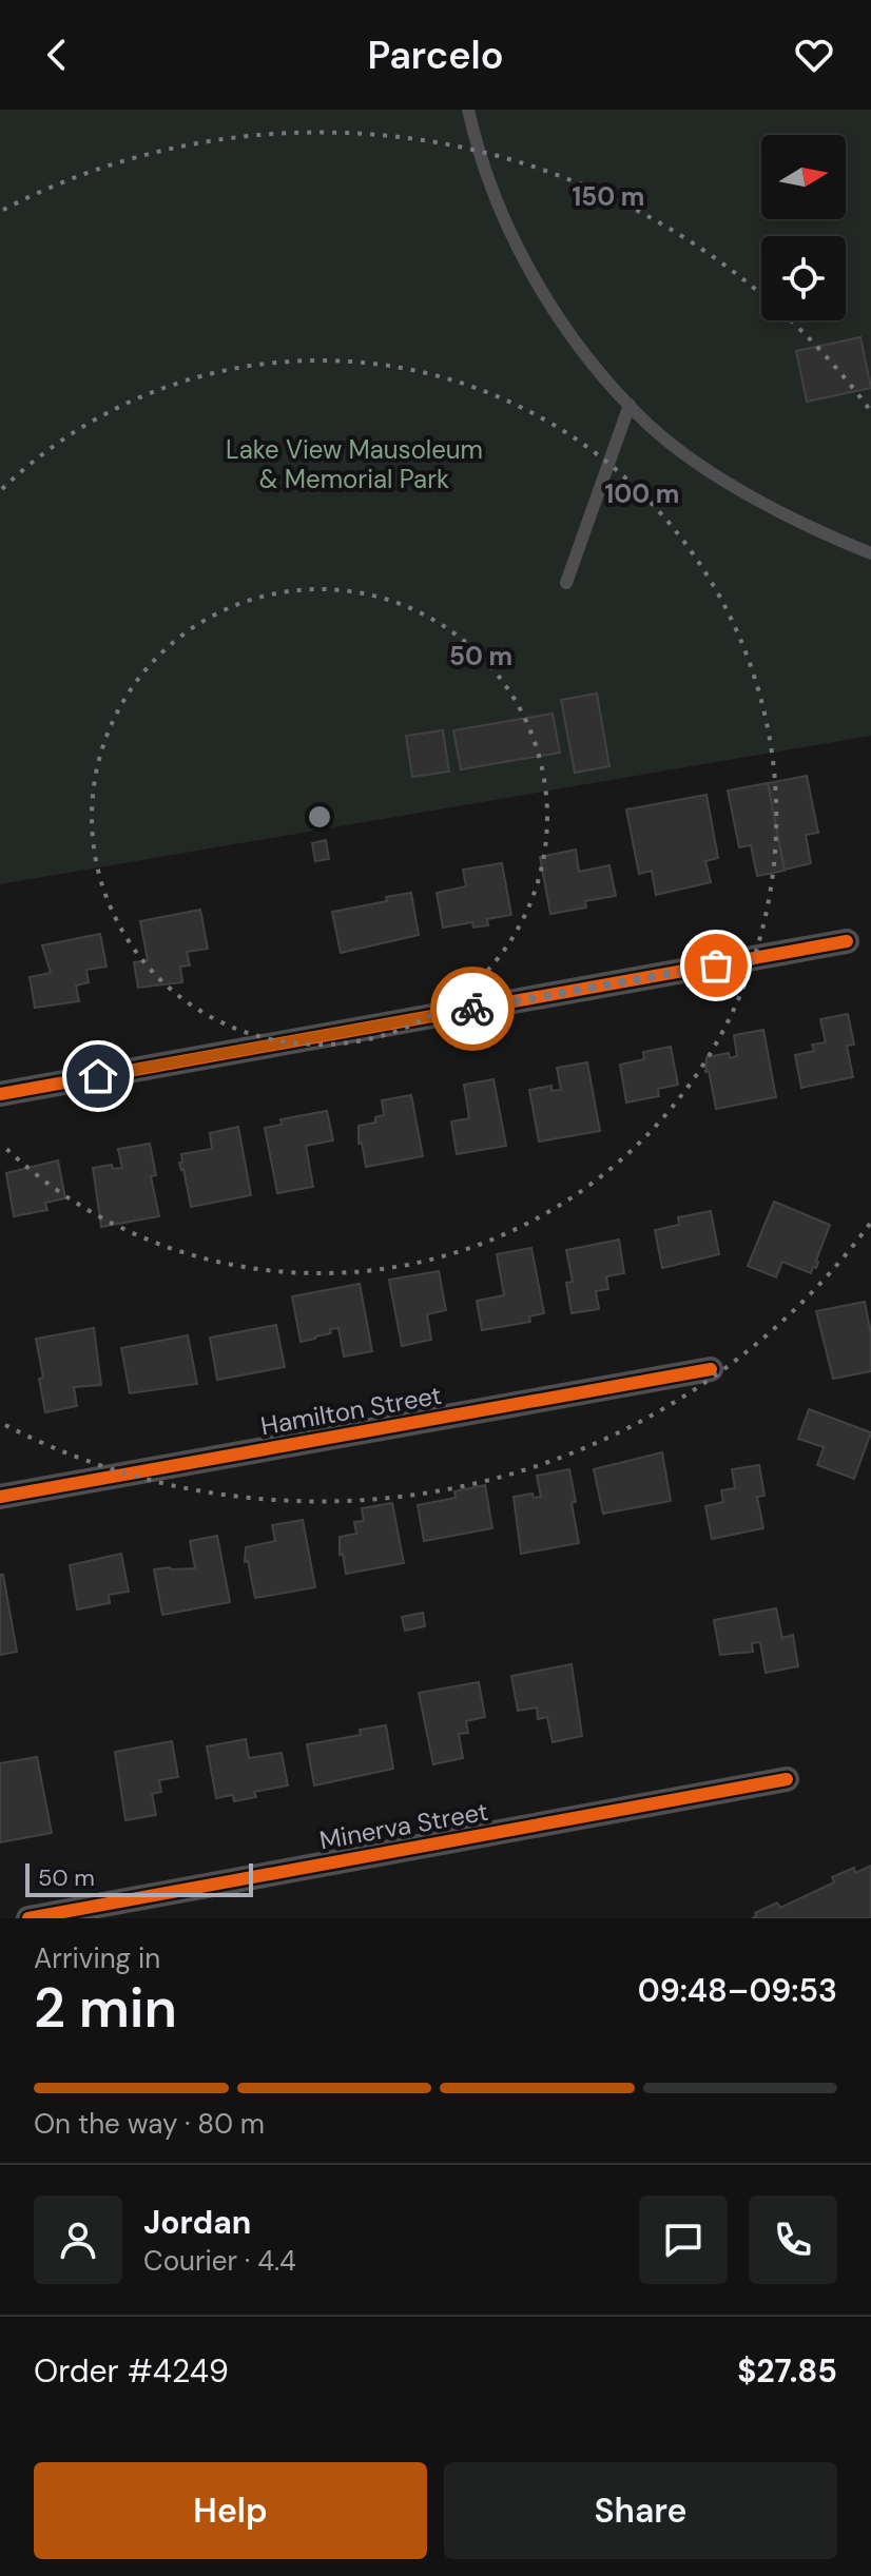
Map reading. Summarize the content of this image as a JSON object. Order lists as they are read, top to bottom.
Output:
{
  "streets": {
    "street": ["Hamilton Street", "Minerva Street"]
  },
  "parks": ["Lake View Mausoleum & Memorial Park"],
  "scale_bar": "50 m",
  "north": "right",
  "page": {
    "header": "Parcelo",
    "scale": "50 m",
    "heading": ["2 min", "Arriving in", "09:48–09:53"],
    "panel": [
      "Jordan",
      "Courier · 4.4",
      "Order #4249",
      "$27.85"
    ],
    "bar": "On the way · 80 m",
    "buttons": ["Help", "Share"]
  },
  "rings": ["150 m", "100 m", "50 m"]
}
